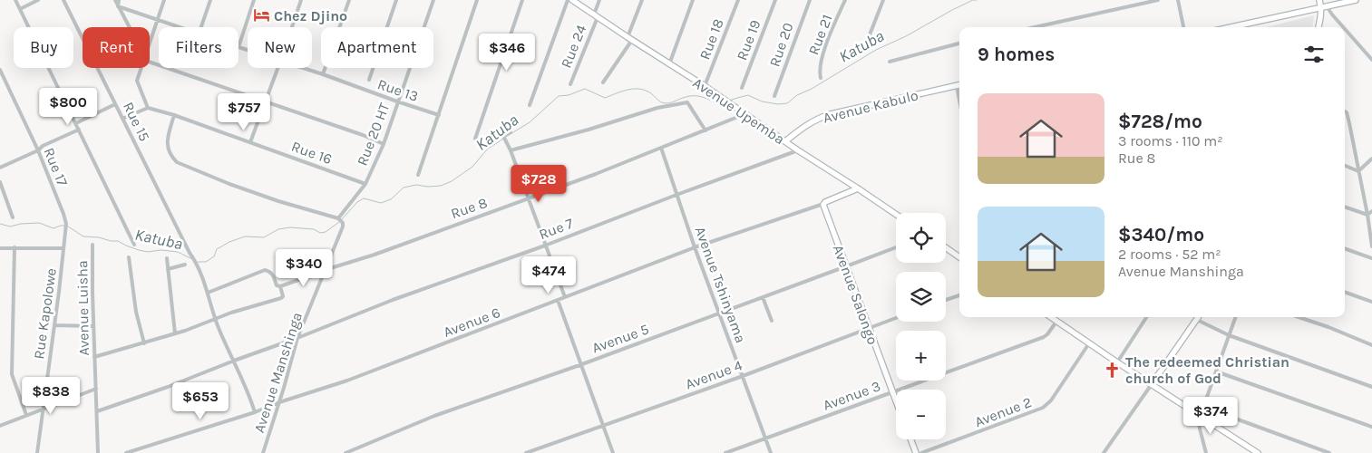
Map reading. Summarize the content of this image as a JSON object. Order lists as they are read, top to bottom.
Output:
{
  "streets": {
    "street": [
      "Rue 21",
      "Rue 18",
      "Rue 19",
      "Rue 20",
      "Rue 24",
      "Rue 13",
      "Avenue Kabulo",
      "Avenue Upemba",
      "Rue 15",
      "Rue 20 HT",
      "Rue 16",
      "Rue 17",
      "Rue 8",
      "Rue 7",
      "Avenue Tshinyama",
      "Avenue Salongo",
      "Avenue Luisha",
      "Rue Kapolowe",
      "Avenue 6",
      "Avenue 5",
      "Avenue Manshinga",
      "Avenue 4",
      "Avenue 3",
      "Avenue 2"
    ]
  },
  "crossings": [
    ["Rue 18", "Avenue Upemba"],
    ["Rue 24", "Avenue Upemba"],
    ["Rue 13", "Rue 20 HT"],
    ["Avenue Kabulo", "Avenue Upemba"],
    ["Avenue Upemba", "Rue 8"],
    ["Avenue Upemba", "Rue 7"],
    ["Rue 15", "Rue 7"],
    ["Rue 15", "Avenue 6"],
    ["Rue 20 HT", "Rue 16"],
    ["Rue 20 HT", "Avenue Manshinga"],
    ["Rue 17", "Rue Kapolowe"],
    ["Rue 8", "Avenue Tshinyama"],
    ["Rue 8", "Avenue Manshinga"],
    ["Rue 7", "Avenue Tshinyama"],
    ["Rue 7", "Avenue Luisha"],
    ["Rue 7", "Avenue Manshinga"],
    ["Avenue Tshinyama", "Avenue 6"],
    ["Avenue Tshinyama", "Avenue 5"],
    ["Avenue Tshinyama", "Avenue 4"],
    ["Avenue Tshinyama", "Avenue 3"],
    ["Avenue Salongo", "Avenue 6"],
    ["Avenue Salongo", "Avenue 5"],
    ["Avenue Salongo", "Avenue 4"],
    ["Avenue Salongo", "Avenue 3"],
    ["Avenue 6", "Avenue Manshinga"]
  ],
  "water": ["Katuba"],
  "places": {
    "hotel": ["Chez Djino"],
    "church": ["The redeemed Christian church of God"]
  },
  "page": {
    "chip": [
      "Buy",
      "Rent",
      "Filters",
      "New",
      "Apartment"
    ],
    "heading": "9 homes",
    "price": [
      "$346",
      "$800",
      "$757",
      "$728",
      "$340",
      "$474",
      "$838",
      "$653",
      "$374"
    ],
    "list": [
      {
        "name": "$728/mo",
        "note": "3 rooms · 110 m² · Rue 8"
      },
      {
        "name": "$340/mo",
        "note": "2 rooms · 52 m² · Avenue Manshinga"
      }
    ],
    "map_buttons": ["+", "−"]
  }
}
